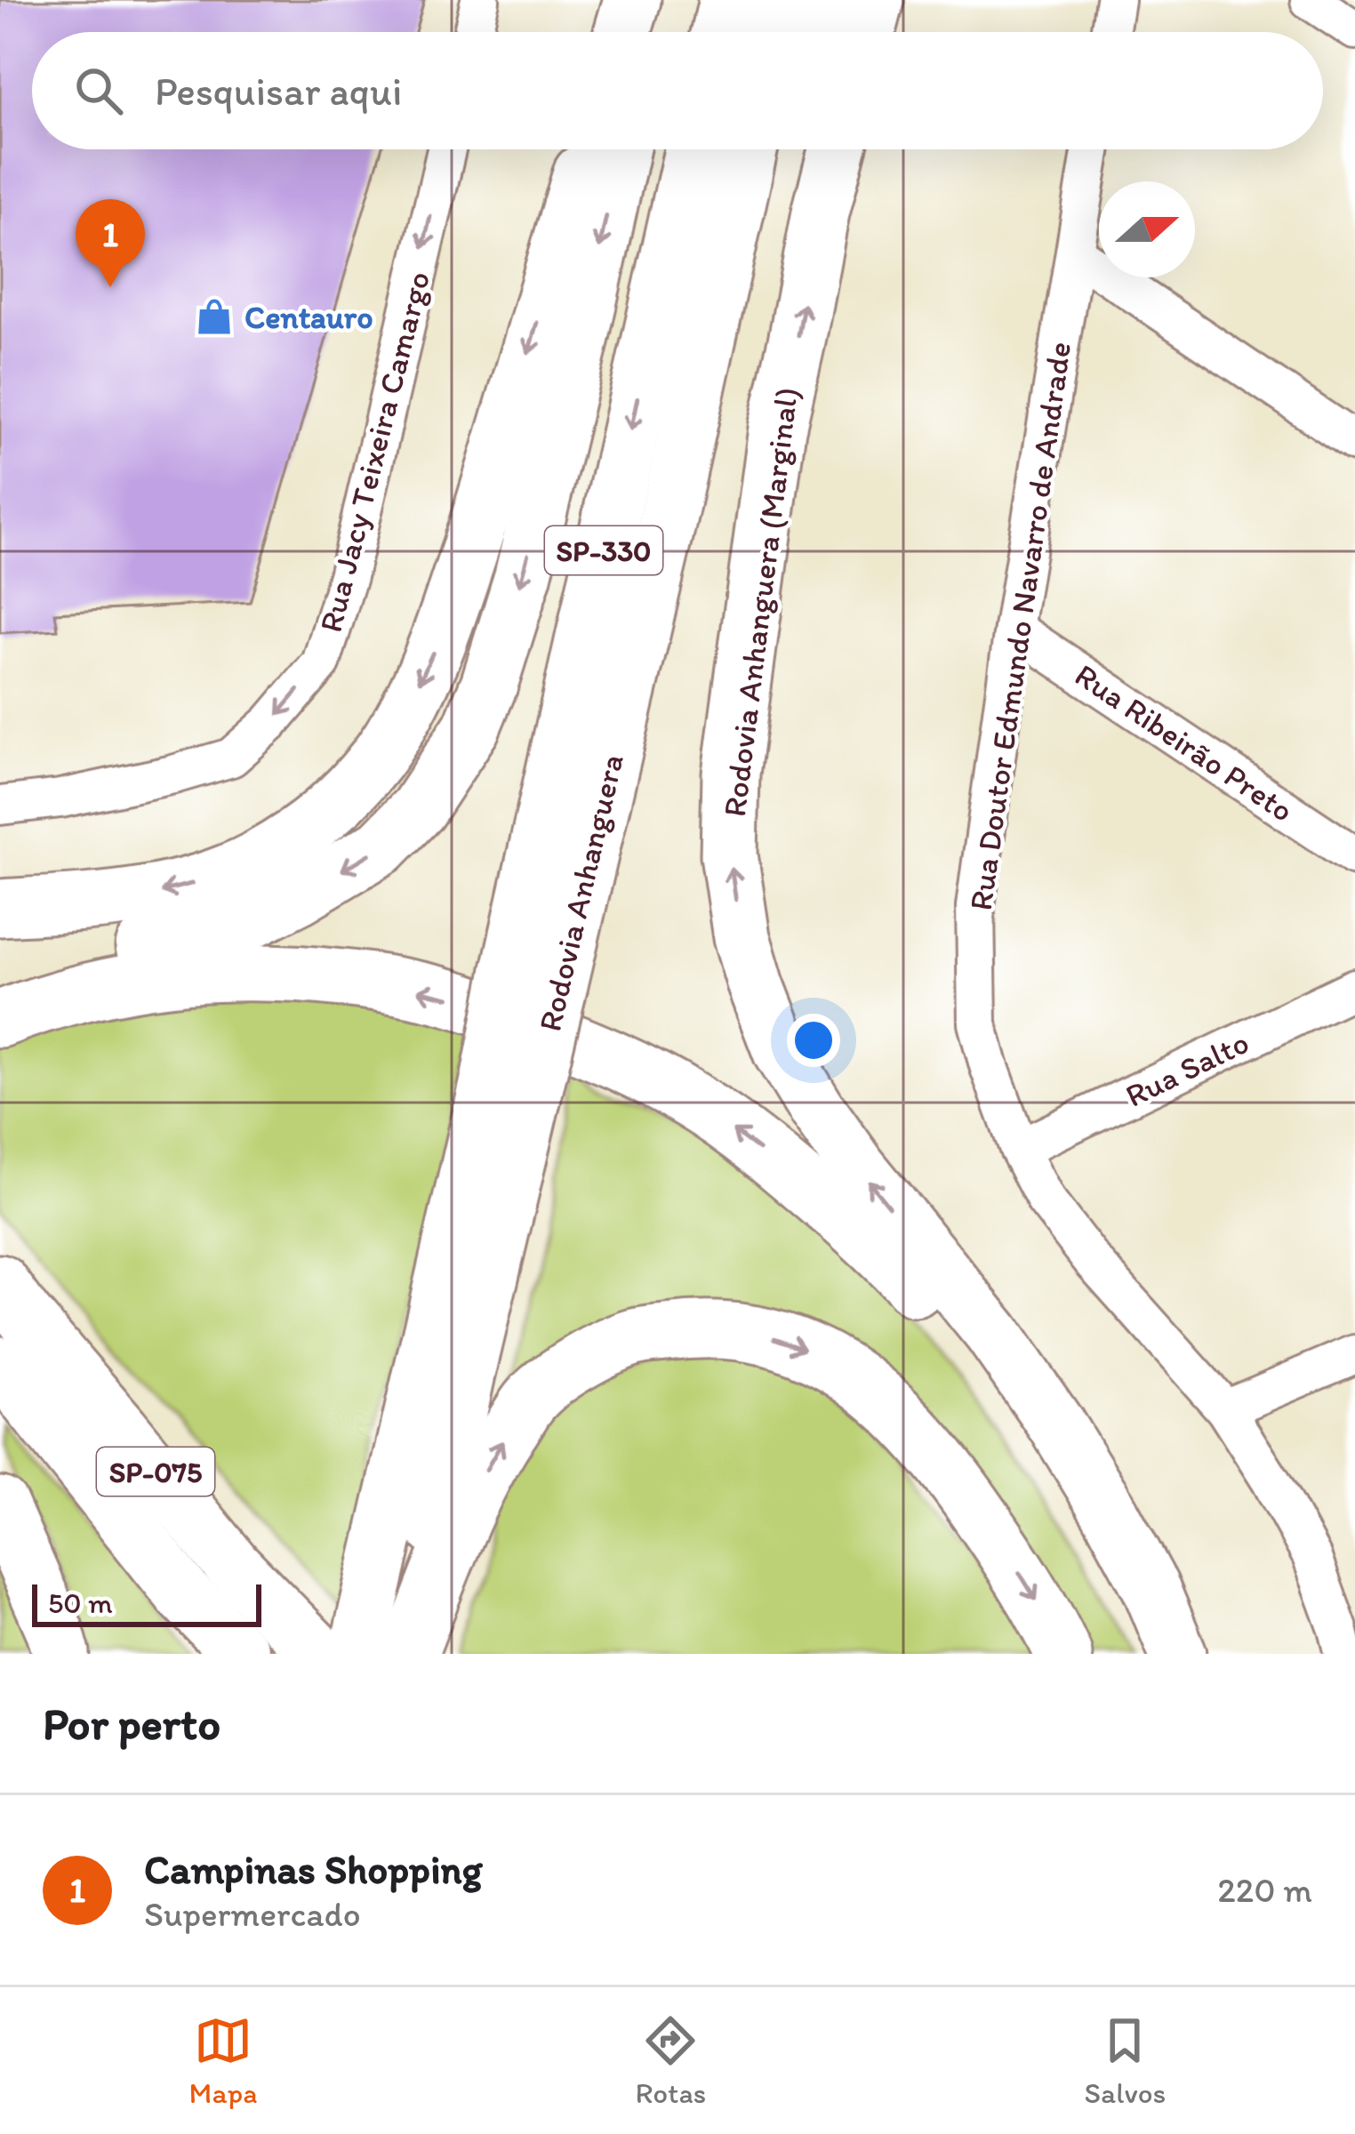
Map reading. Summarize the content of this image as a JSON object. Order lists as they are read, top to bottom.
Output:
{
  "streets": {
    "highway": [
      "SP-330",
      "Rodovia Anhanguera (Marginal)",
      "Rodovia Anhanguera",
      "SP-075"
    ],
    "street": [
      "Rua Jacy Teixeira Camargo",
      "Rua Doutor Edmundo Navarro de Andrade",
      "Rua Ribeirão Preto",
      "Rua Salto"
    ]
  },
  "crossings": [
    ["Rua Doutor Edmundo Navarro de Andrade", "Rua Ribeirão Preto"],
    ["Rua Doutor Edmundo Navarro de Andrade", "Rua Salto"]
  ],
  "one_way": ["Rua Jacy Teixeira Camargo", "Rodovia Anhanguera (Marginal)"],
  "places": {
    "shop": ["Centauro"]
  },
  "scale_bar": "50 m",
  "north": "right",
  "page": {
    "search": "Pesquisar aqui",
    "pins": "1",
    "scale": "50 m",
    "heading": "Por perto",
    "list": [
      {
        "mark": "1",
        "name": "Campinas Shopping",
        "note": "Supermercado",
        "value": "220 m"
      }
    ],
    "nav": ["Mapa", "Rotas", "Salvos"]
  }
}
